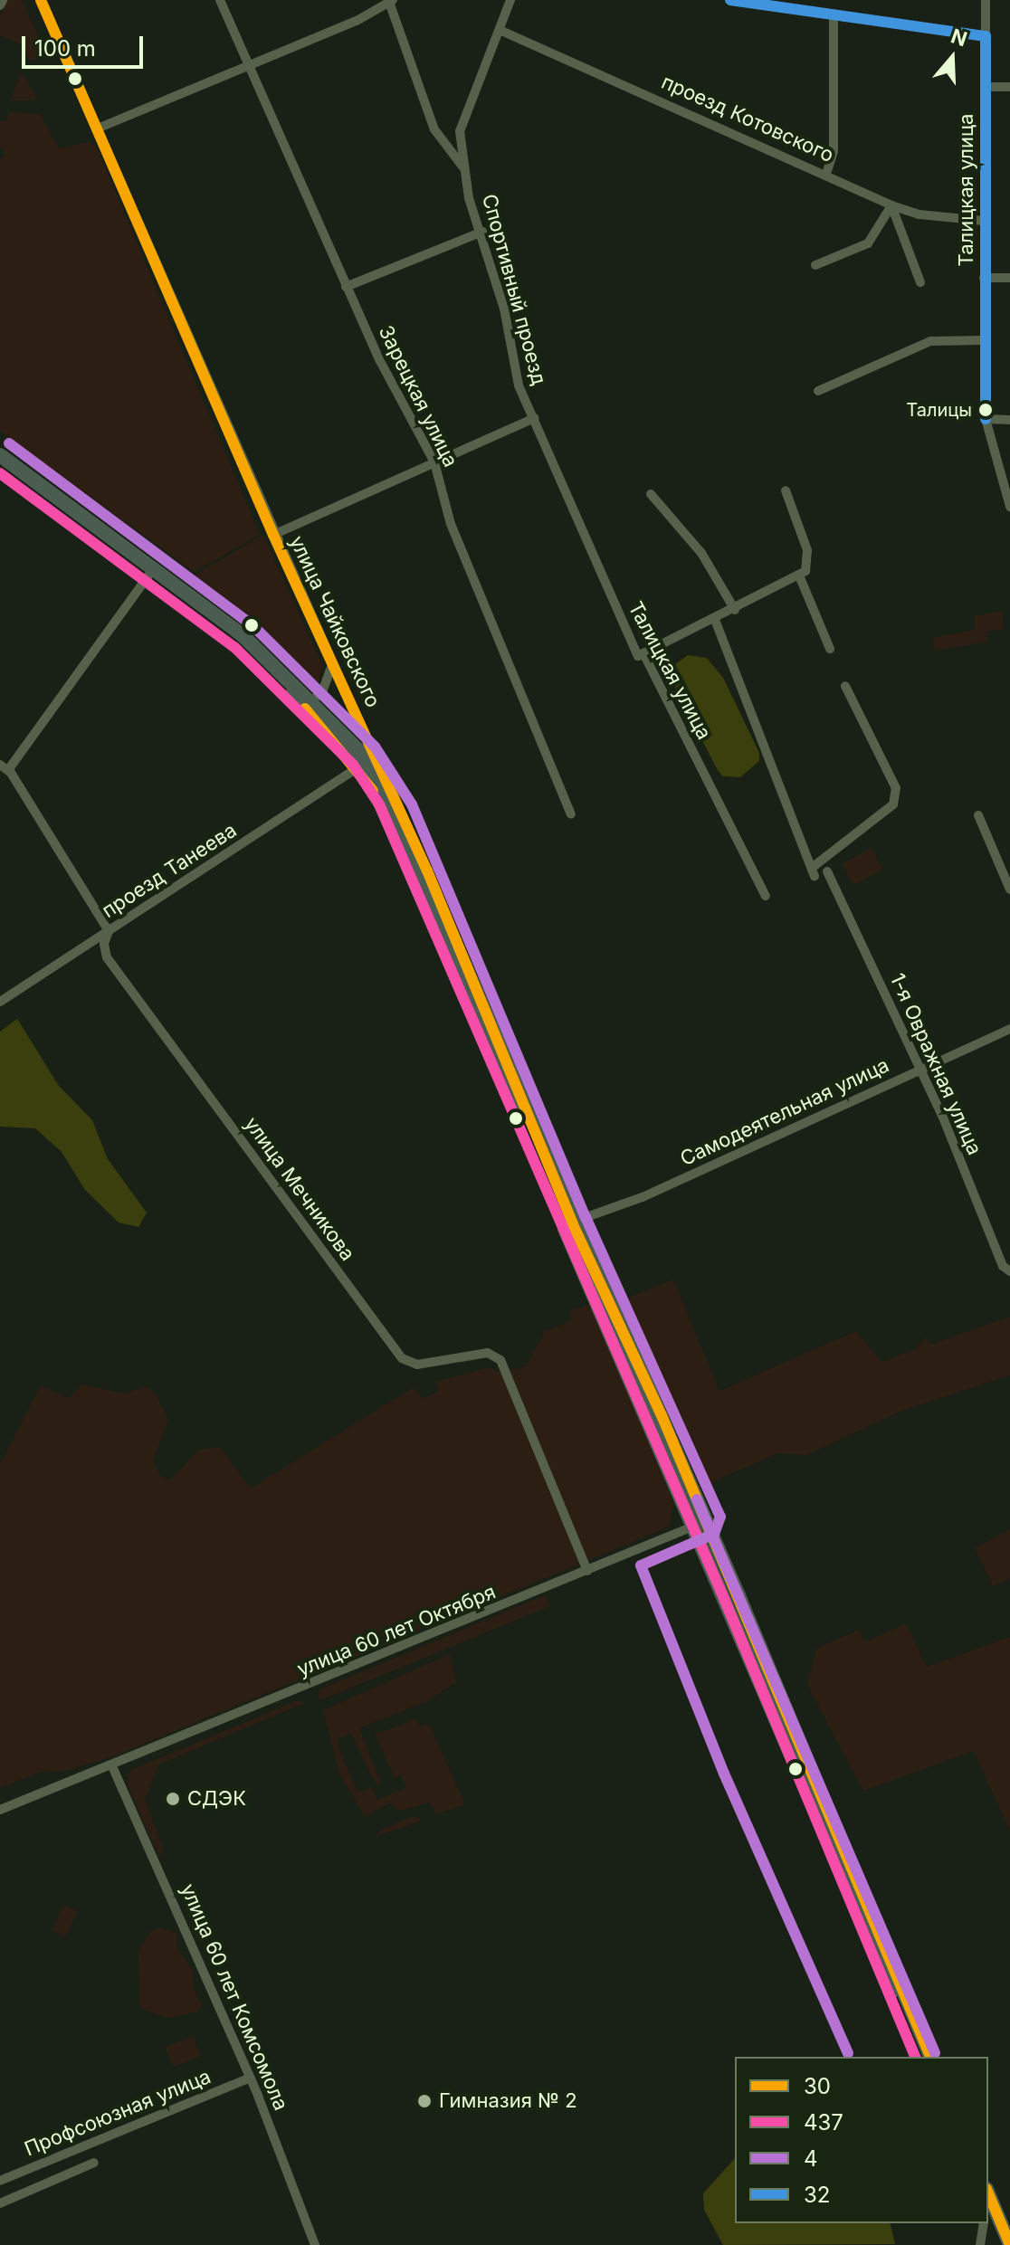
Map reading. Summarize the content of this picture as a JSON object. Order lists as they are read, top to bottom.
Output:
{
  "streets": {
    "highway": ["улица Чайковского"],
    "street": [
      "проезд Котовского",
      "Талицкая улица",
      "Спортивный проезд",
      "Зарецкая улица",
      "проезд Танеева",
      "1-я Овражная улица",
      "Самодеятельная улица",
      "улица Мечникова",
      "улица 60 лет Октября",
      "улица 60 лет Комсомола",
      "Профсоюзная улица"
    ]
  },
  "crossings": [
    ["проезд Котовского", "Талицкая улица"],
    ["Талицкая улица", "Спортивный проезд"],
    ["улица Чайковского", "проезд Танеева"],
    ["улица Чайковского", "Самодеятельная улица"],
    ["улица Чайковского", "улица 60 лет Октября"],
    ["проезд Танеева", "улица Мечникова"],
    ["1-я Овражная улица", "Самодеятельная улица"],
    ["улица Мечникова", "улица 60 лет Октября"],
    ["улица 60 лет Октября", "улица 60 лет Комсомола"],
    ["улица 60 лет Комсомола", "Профсоюзная улица"]
  ],
  "places": ["Талицы", "СДЭК", "Гимназия № 2"],
  "lines": [
    "transit line 30",
    "transit line 32",
    "transit line 4",
    "transit line 437"
  ],
  "legend": [
    "30",
    "437",
    "4",
    "32"
  ],
  "scale_bar": "100 m",
  "north": "top"
}
